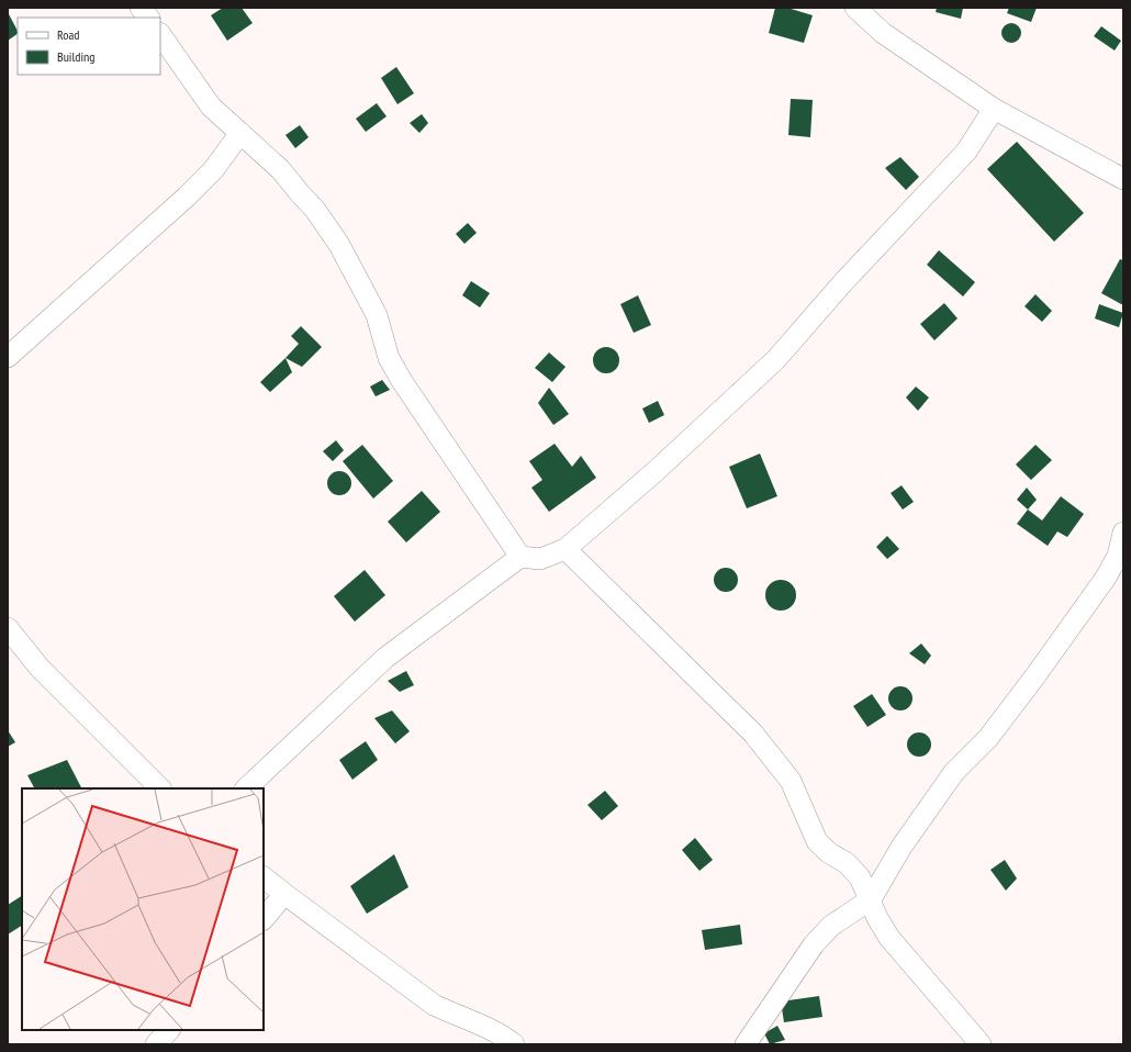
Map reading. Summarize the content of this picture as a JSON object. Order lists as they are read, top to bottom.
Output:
{
  "legend": ["Road", "Building"]
}
